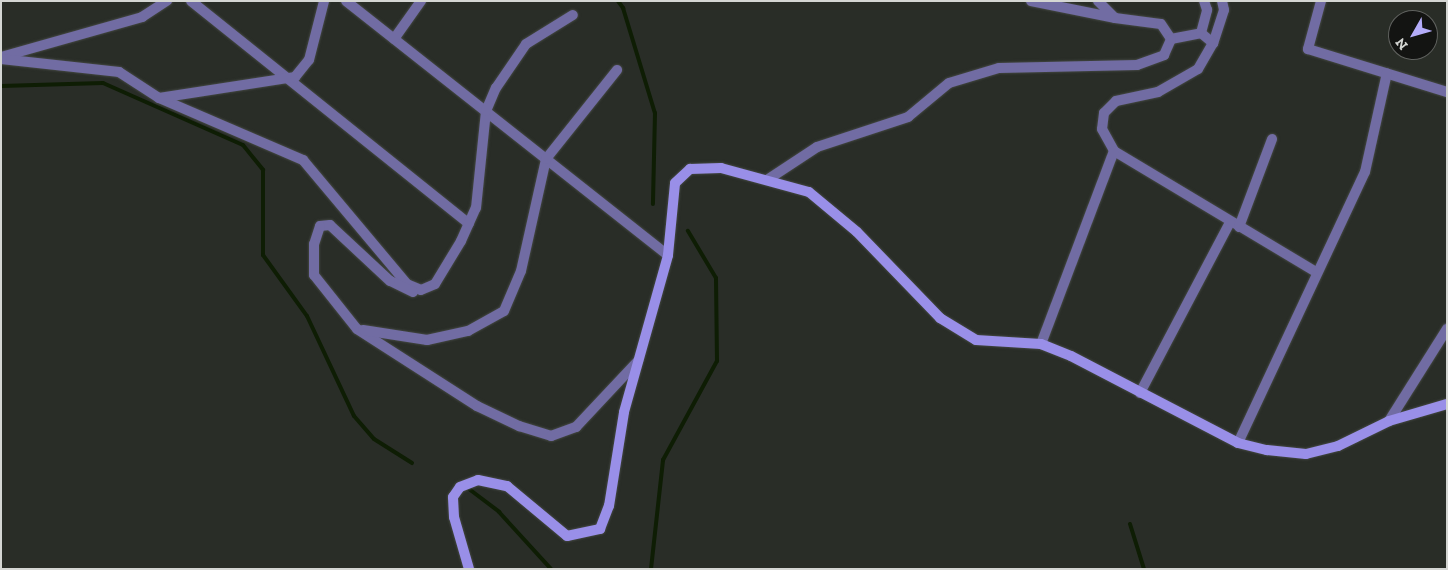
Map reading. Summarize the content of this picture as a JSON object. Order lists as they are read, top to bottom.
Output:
{
  "north": "bottom left"
}
